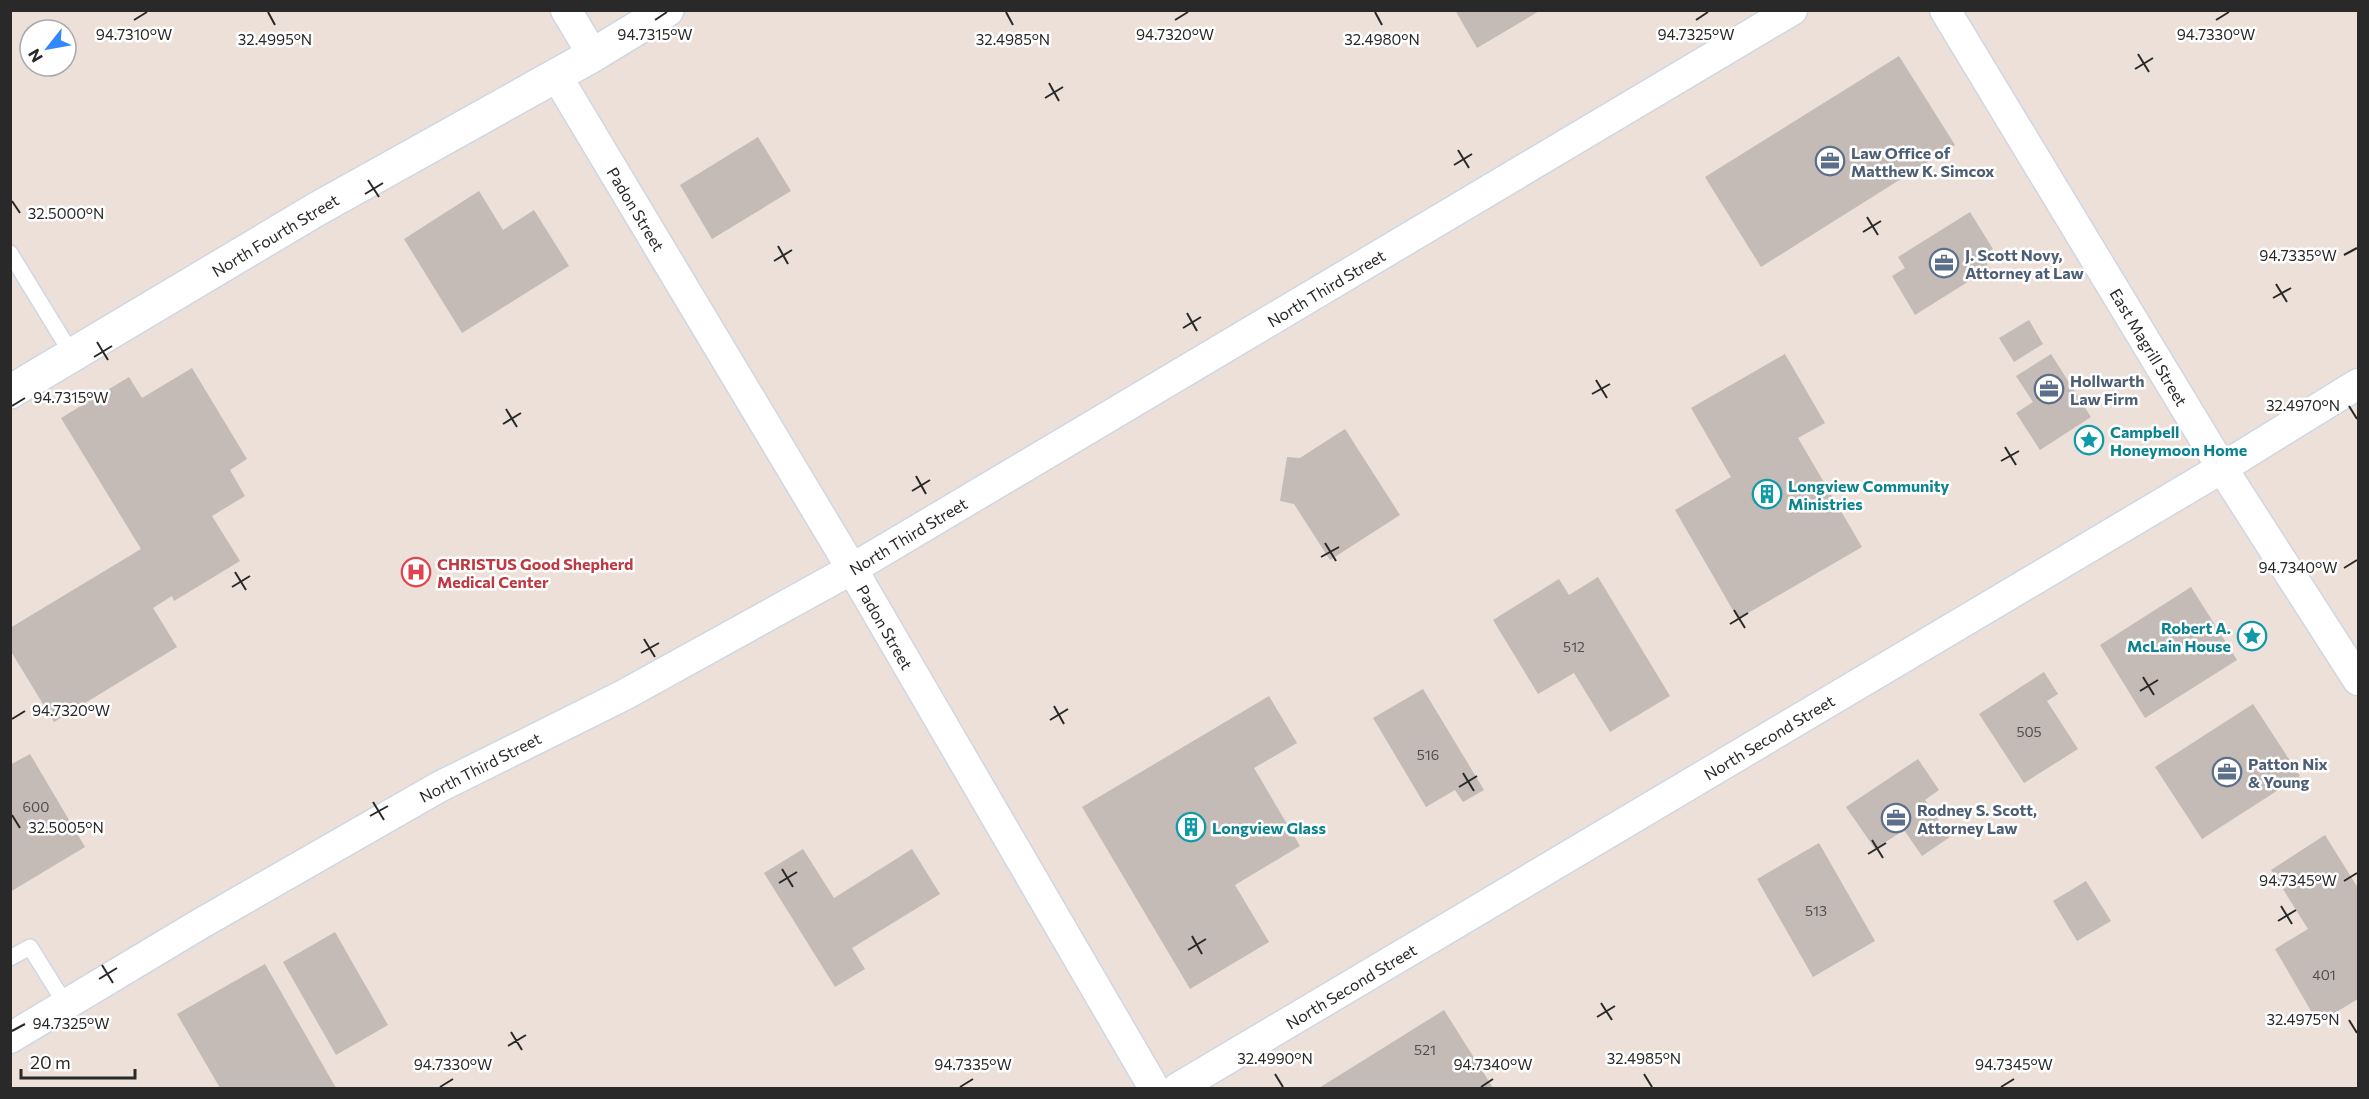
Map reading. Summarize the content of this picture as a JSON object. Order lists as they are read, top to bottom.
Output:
{
  "streets": {
    "street": [
      "Padon Street",
      "North Fourth Street",
      "North Third Street",
      "East Magrill Street",
      "North Second Street"
    ]
  },
  "crossings": [
    ["Padon Street", "North Fourth Street"],
    ["Padon Street", "North Third Street"],
    ["East Magrill Street", "North Second Street"]
  ],
  "places": {
    "office": [
      "Law Office of Matthew K. Simcox",
      "J. Scott Novy, Attorney at Law",
      "Hollwarth Law Firm",
      "Patton Nix & Young",
      "Rodney S. Scott, Attorney Law"
    ],
    "place": ["Campbell Honeymoon Home", "Robert A. McLain House"],
    "building": ["Longview Community Ministries", "Longview Glass"],
    "hospital": ["CHRISTUS Good Shepherd Medical Center"]
  },
  "house_numbers": [
    "512",
    "505",
    "516",
    "600",
    "513",
    "401",
    "521"
  ],
  "scale_bar": "20 m",
  "north": "bottom left",
  "coordinates": [
    "94.7330°W",
    "94.7310°W",
    "94.7315°W",
    "94.7320°W",
    "94.7325°W",
    "32.4980°N",
    "32.4995°N",
    "32.4985°N",
    "32.5000°N",
    "94.7335°W",
    "32.4970°N",
    "94.7340°W",
    "32.5005°N",
    "94.7345°W",
    "32.4975°N",
    "32.4990°N"
  ]
}
